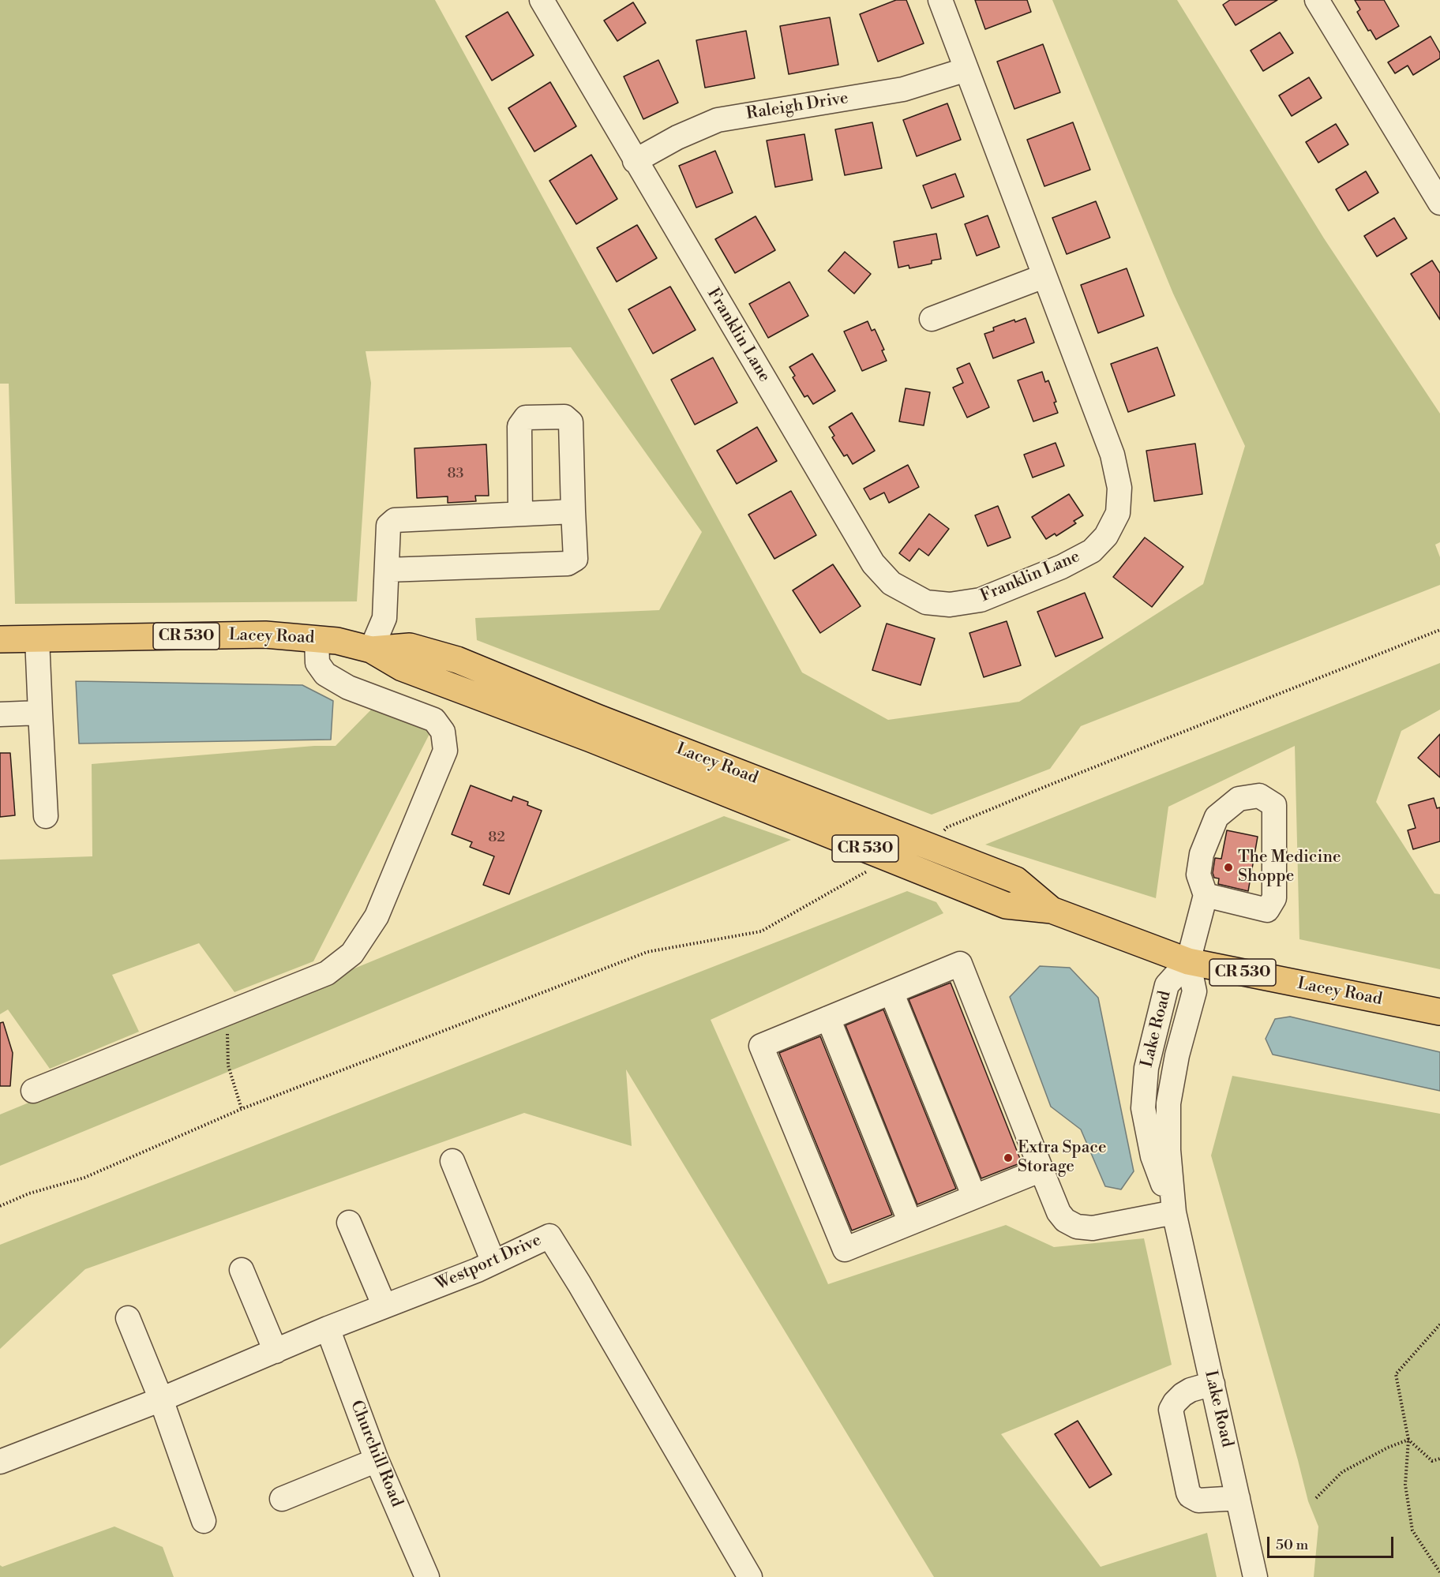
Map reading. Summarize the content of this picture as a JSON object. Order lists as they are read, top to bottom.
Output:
{
  "streets": {
    "main road": ["CR 530", "Lacey Road"],
    "street": [
      "Raleigh Drive",
      "Franklin Lane",
      "Lake Road",
      "Westport Drive",
      "Churchill Road"
    ]
  },
  "crossings": [
    ["Raleigh Drive", "Franklin Lane"],
    ["Lacey Road", "Lake Road"],
    ["Westport Drive", "Churchill Road"]
  ],
  "places": ["The Medicine Shoppe", "Extra Space Storage"],
  "house_numbers": ["83", "82"],
  "scale_bar": "50 m"
}
